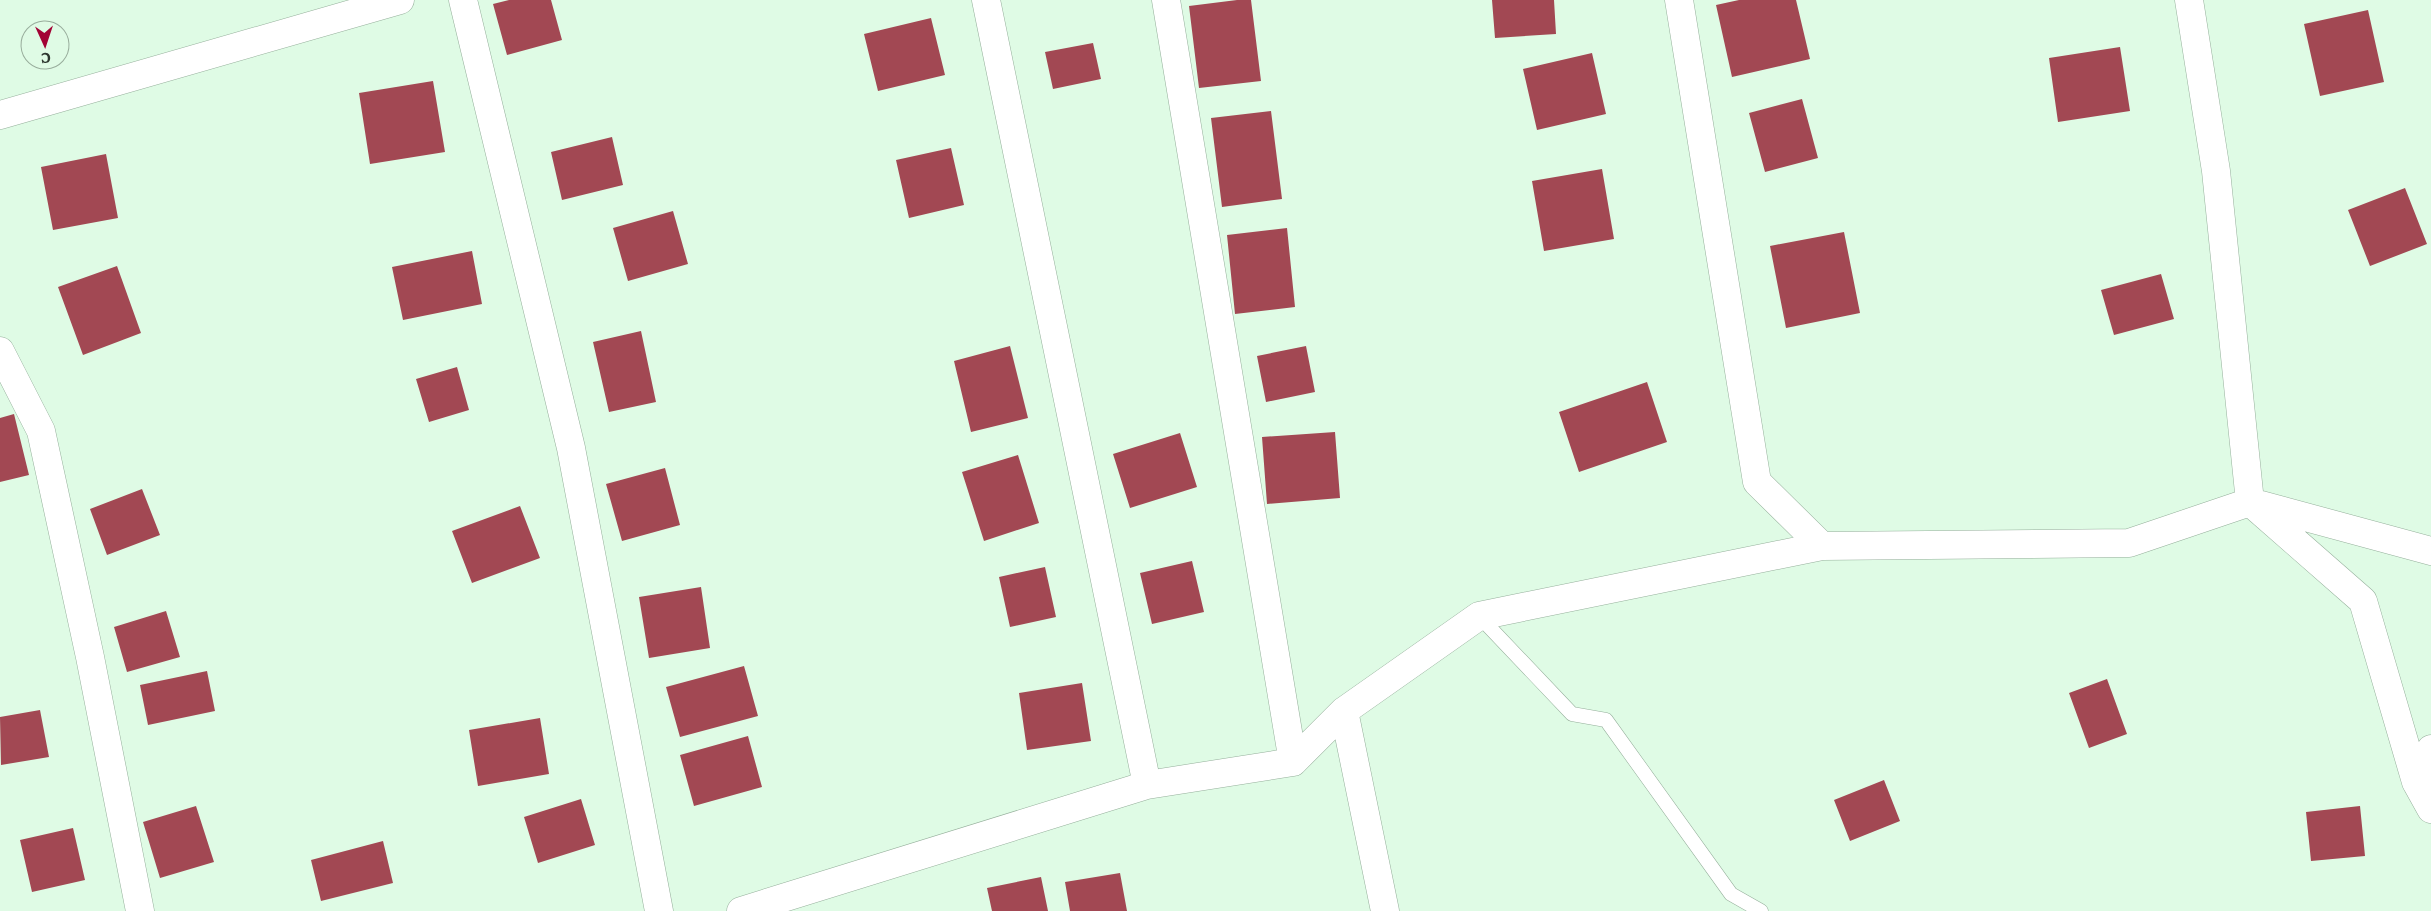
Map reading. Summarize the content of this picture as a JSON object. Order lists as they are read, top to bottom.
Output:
{
  "north": "bottom"
}
